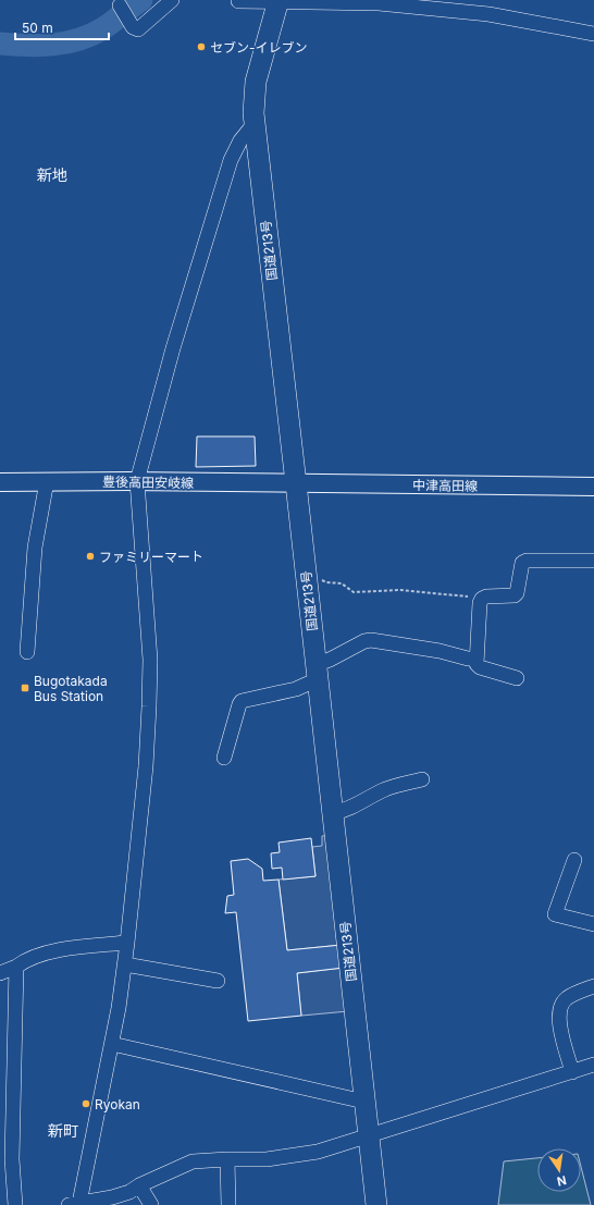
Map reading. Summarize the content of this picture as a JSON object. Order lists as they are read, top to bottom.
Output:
{
  "streets": {
    "highway": ["国道213号"],
    "main road": ["豊後高田安岐線", "中津高田線"]
  },
  "crossings": [
    ["国道213号", "豊後高田安岐線"],
    ["国道213号", "中津高田線"],
    ["豊後高田安岐線", "中津高田線"]
  ],
  "districts": ["新地", "新町"],
  "places": {
    "other": ["セブン-イレブン", "ファミリーマート", "Ryokan"],
    "transit": ["Bugotakada Bus Station"]
  },
  "scale_bar": "50 m",
  "north": "bottom"
}
